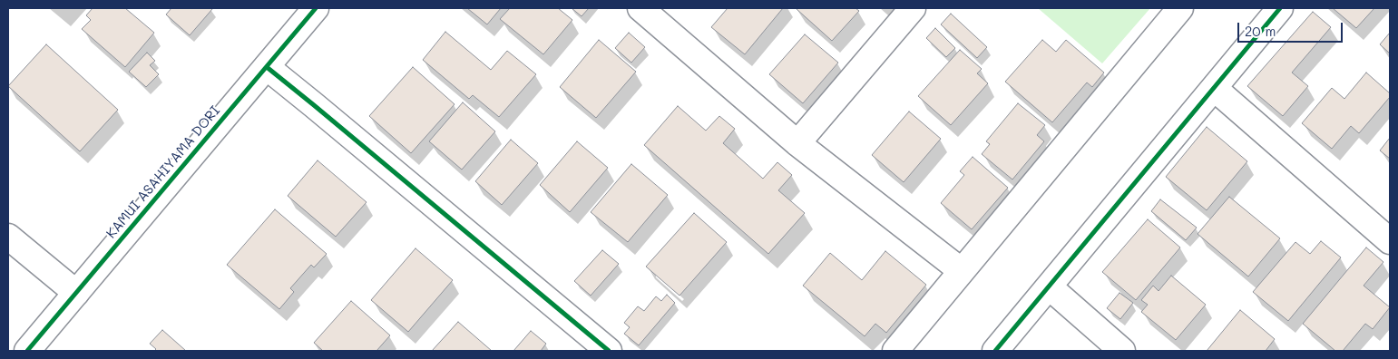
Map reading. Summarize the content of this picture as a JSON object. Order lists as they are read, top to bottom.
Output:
{
  "streets": {
    "street": ["KAMUI ASAHIYAMA DORI"]
  },
  "scale_bar": "20 m"
}
